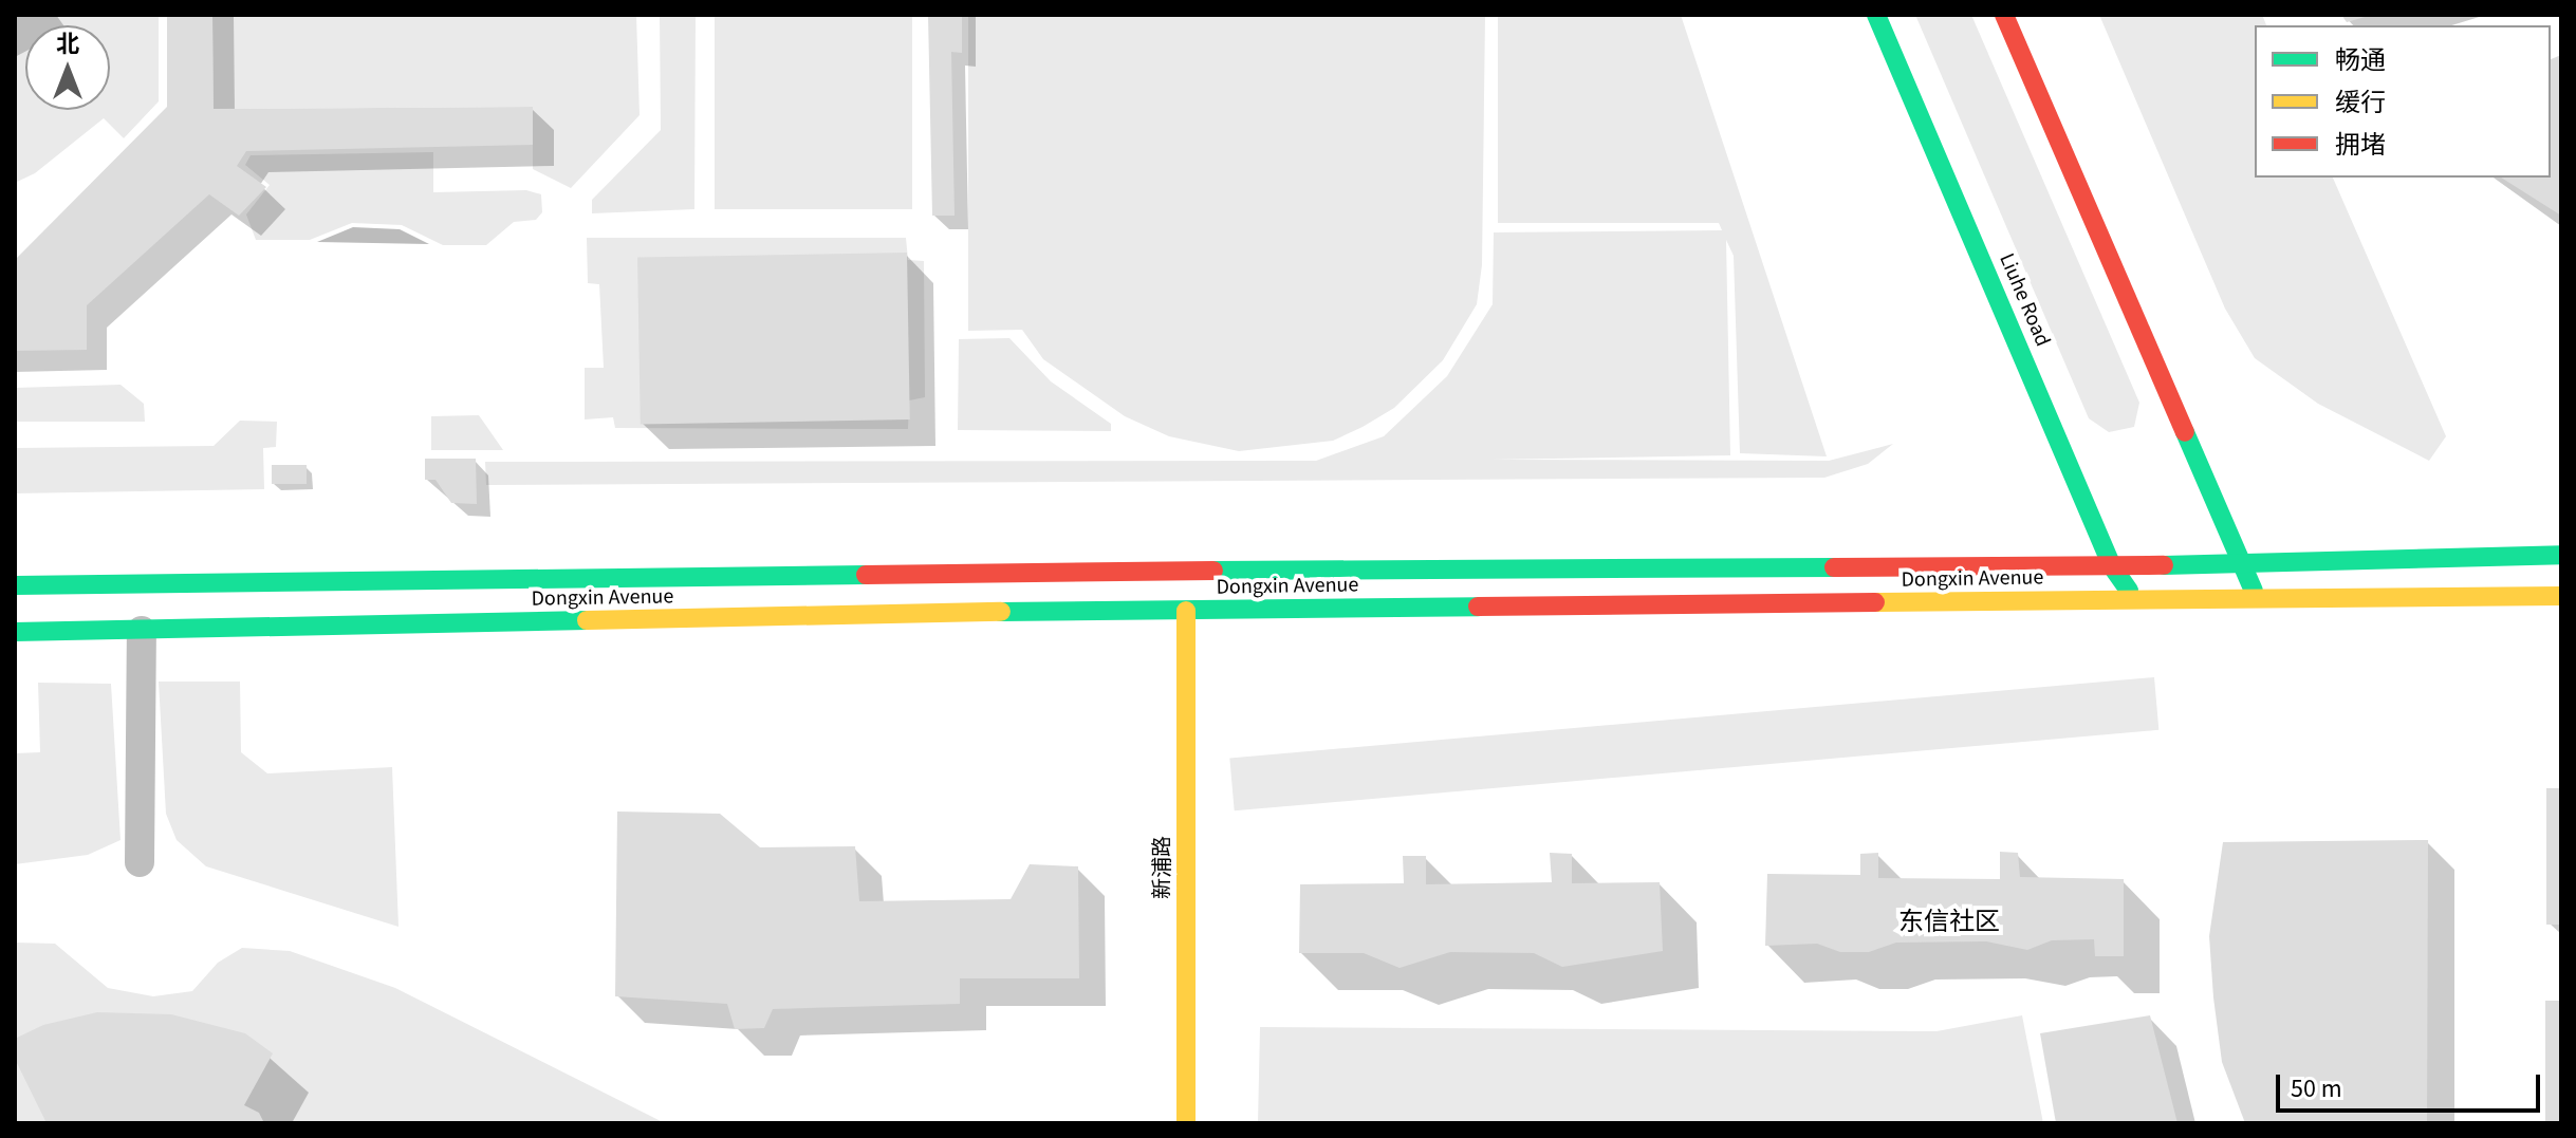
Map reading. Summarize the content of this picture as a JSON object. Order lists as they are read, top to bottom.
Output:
{
  "streets": {
    "main road": ["Liuhe Road", "Dongxin Avenue", "新浦路"]
  },
  "crossings": [
    ["Liuhe Road", "Dongxin Avenue"],
    ["Dongxin Avenue", "新浦路"]
  ],
  "districts": ["东信社区"],
  "legend": ["畅通", "缓行", "拥堵"],
  "scale_bar": "50 m",
  "north": "top"
}
